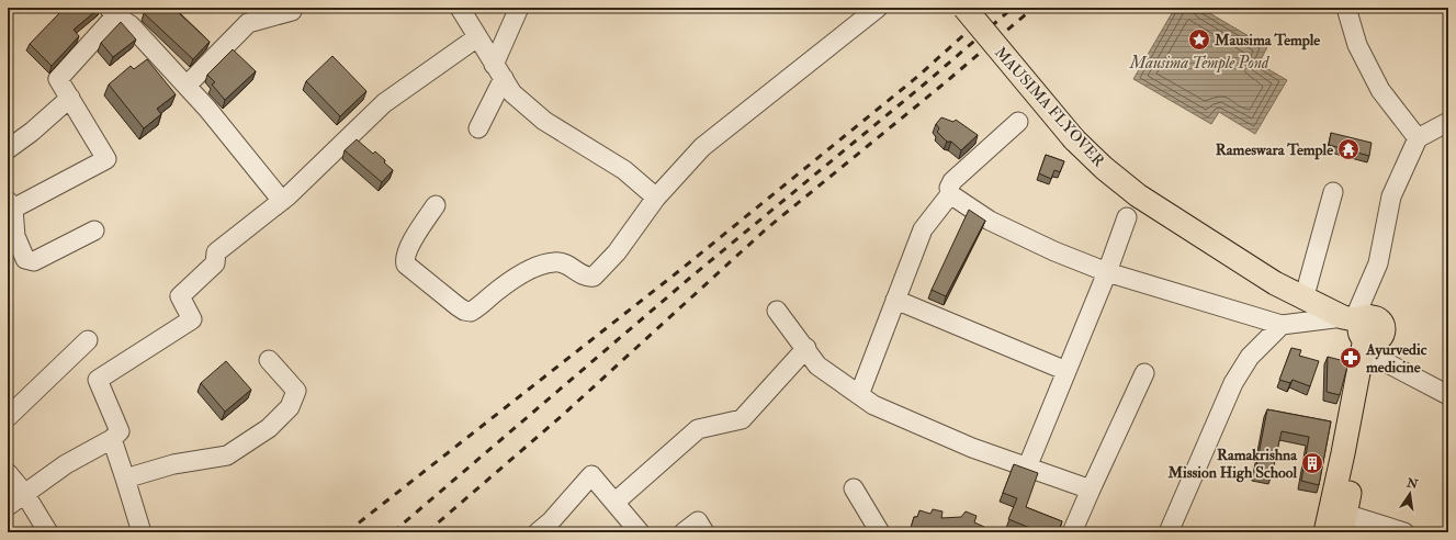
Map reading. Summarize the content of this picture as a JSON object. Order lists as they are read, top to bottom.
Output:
{
  "streets": {
    "main road": ["MAUSIMA FLYOVER"]
  },
  "water": ["Mausima Temple Pond"],
  "places": {
    "place": ["Mausima Temple"],
    "temple": ["Rameswara Temple"],
    "pharmacy": ["Ayurvedic medicine"],
    "building": ["Ramakrishna Mission High School"]
  },
  "north": "top"
}
